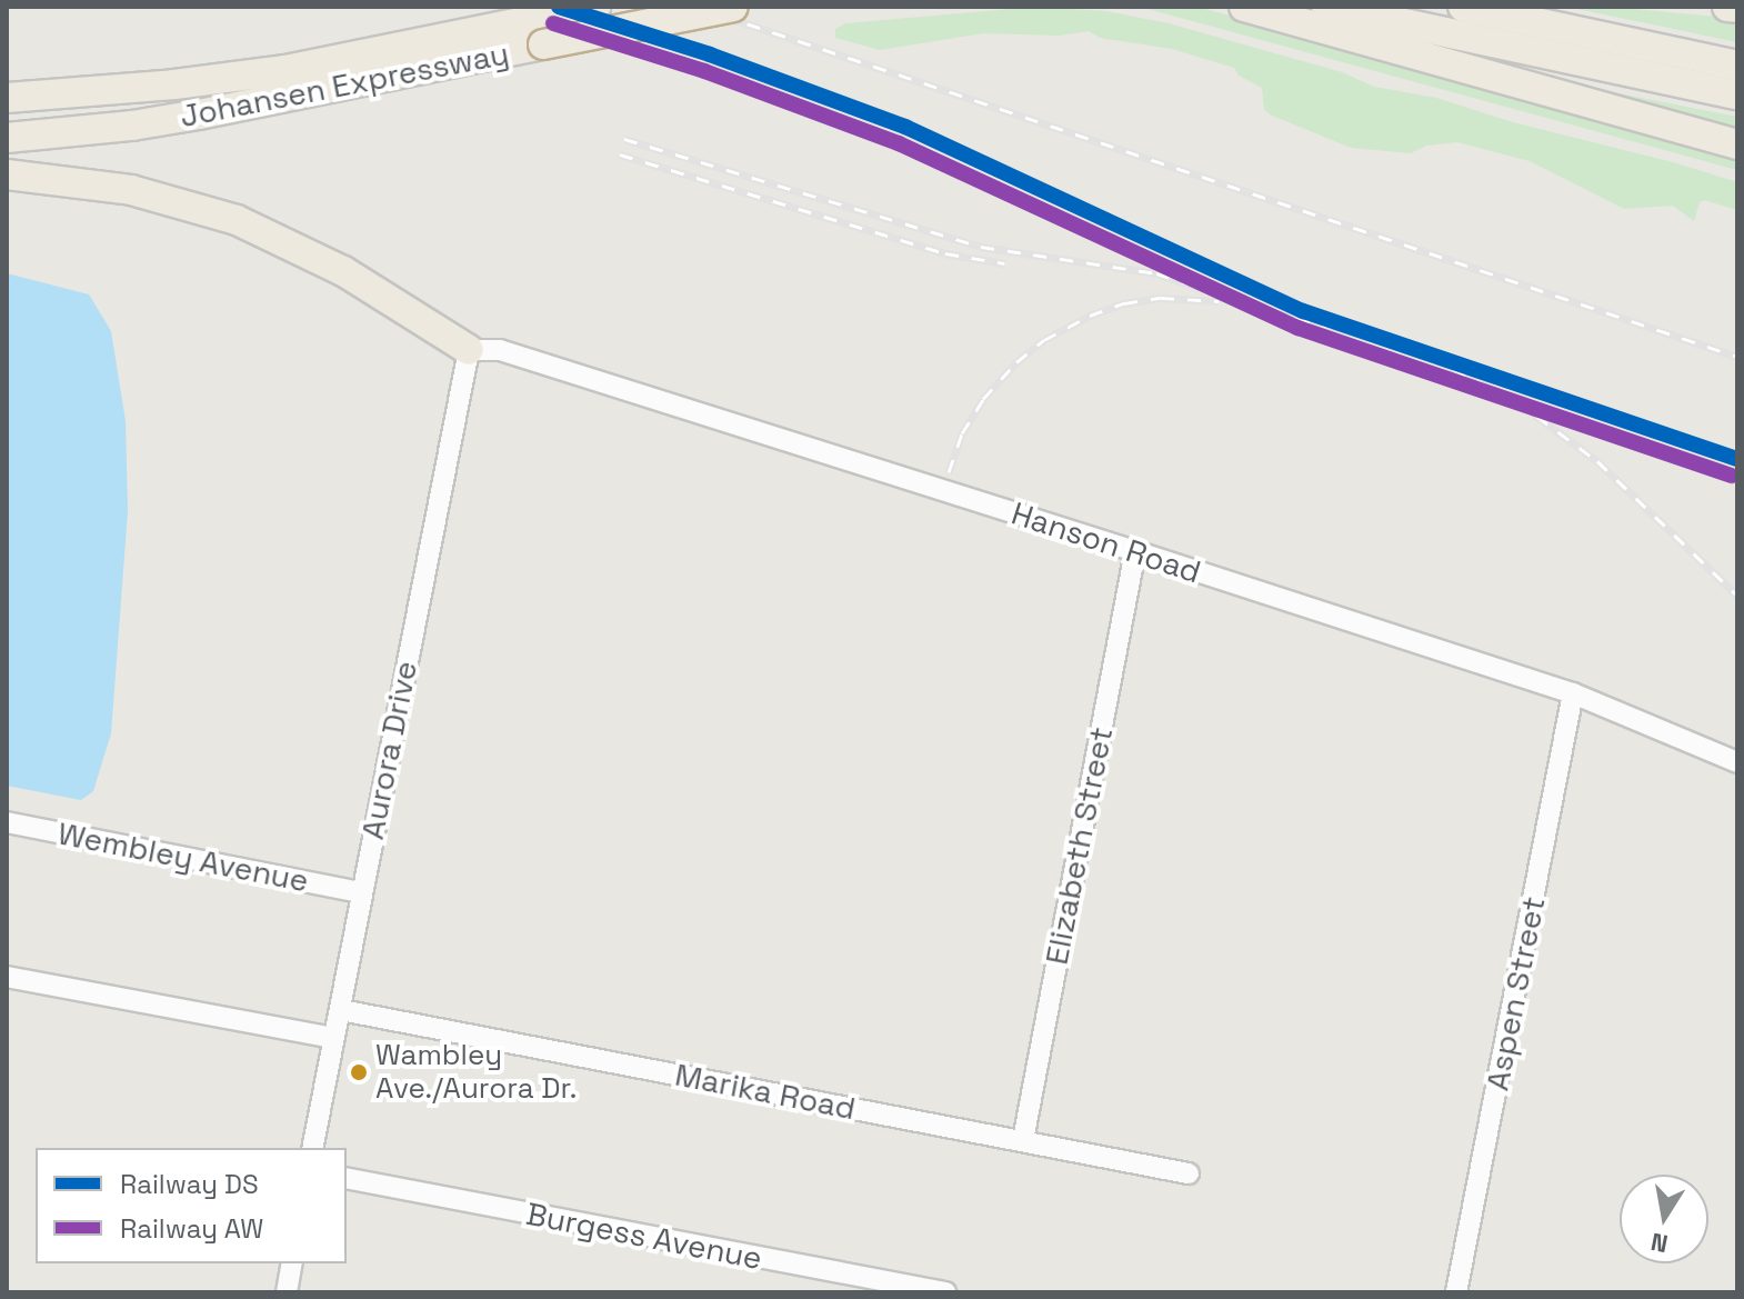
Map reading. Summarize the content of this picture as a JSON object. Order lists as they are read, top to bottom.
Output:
{
  "streets": {
    "highway": ["Johansen Expressway"],
    "street": [
      "Hanson Road",
      "Aurora Drive",
      "Elizabeth Street",
      "Wembley Avenue",
      "Aspen Street",
      "Marika Road",
      "Burgess Avenue"
    ]
  },
  "crossings": [
    ["Hanson Road", "Aurora Drive"],
    ["Hanson Road", "Elizabeth Street"],
    ["Hanson Road", "Aspen Street"],
    ["Aurora Drive", "Wembley Avenue"],
    ["Aurora Drive", "Marika Road"],
    ["Elizabeth Street", "Marika Road"]
  ],
  "places": ["Wambley Ave./Aurora Dr."],
  "lines": ["rail line DS", "rail line AW"],
  "legend": ["Railway DS", "Railway AW"],
  "north": "bottom"
}
